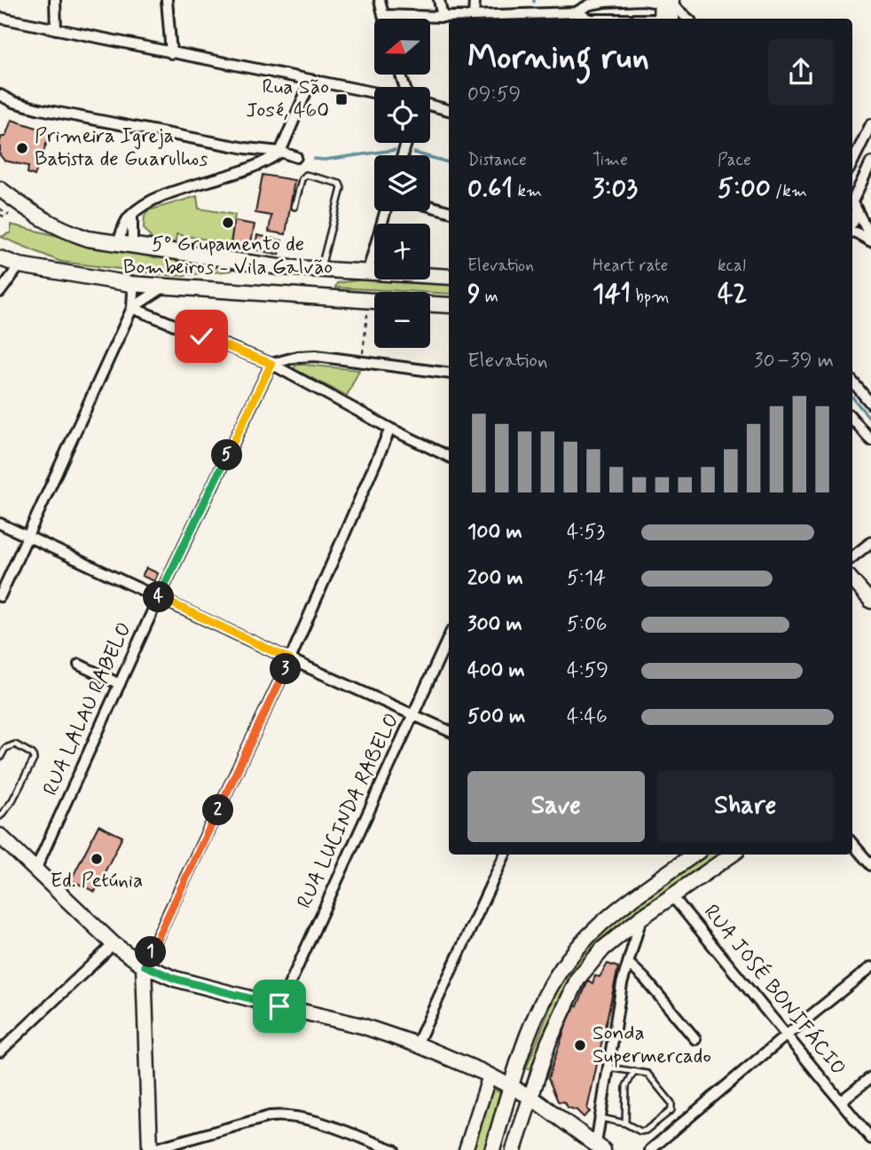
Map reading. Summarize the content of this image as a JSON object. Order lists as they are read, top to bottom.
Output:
{
  "streets": {
    "street": ["RUA LALAU RABELO", "RUA LUCINDA RABELO", "RUA JOSÉ BONIFÁCIO"]
  },
  "places": {
    "transit": ["Rua São José, 460"],
    "other": [
      "Primeira Igreja Batista de Guarulhos",
      "5º Grupamento de Bombeiros - Vila Galvão",
      "Ed. Petúnia",
      "Sonda Supermercado"
    ]
  },
  "north": "left",
  "page": {
    "map_buttons": ["+", "−"],
    "heading": ["Morning run", "09:59"],
    "stats": [
      ["Distance", "0.61 km"],
      ["Time", "3:03"],
      ["Pace", "5:00 /km"],
      ["Elevation", "9 m"],
      ["Heart rate", "141 bpm"],
      ["kcal", "42"]
    ],
    "chart": ["Elevation", "30–39 m"],
    "pins": [
      "5",
      "4",
      "3",
      "2",
      "1"
    ],
    "list": [
      {
        "name": "100 m",
        "note": "4:53"
      },
      {
        "name": "200 m",
        "note": "5:14"
      },
      {
        "name": "300 m",
        "note": "5:06"
      },
      {
        "name": "400 m",
        "note": "4:59"
      },
      {
        "name": "500 m",
        "note": "4:46"
      }
    ],
    "buttons": ["Save", "Share"]
  }
}
